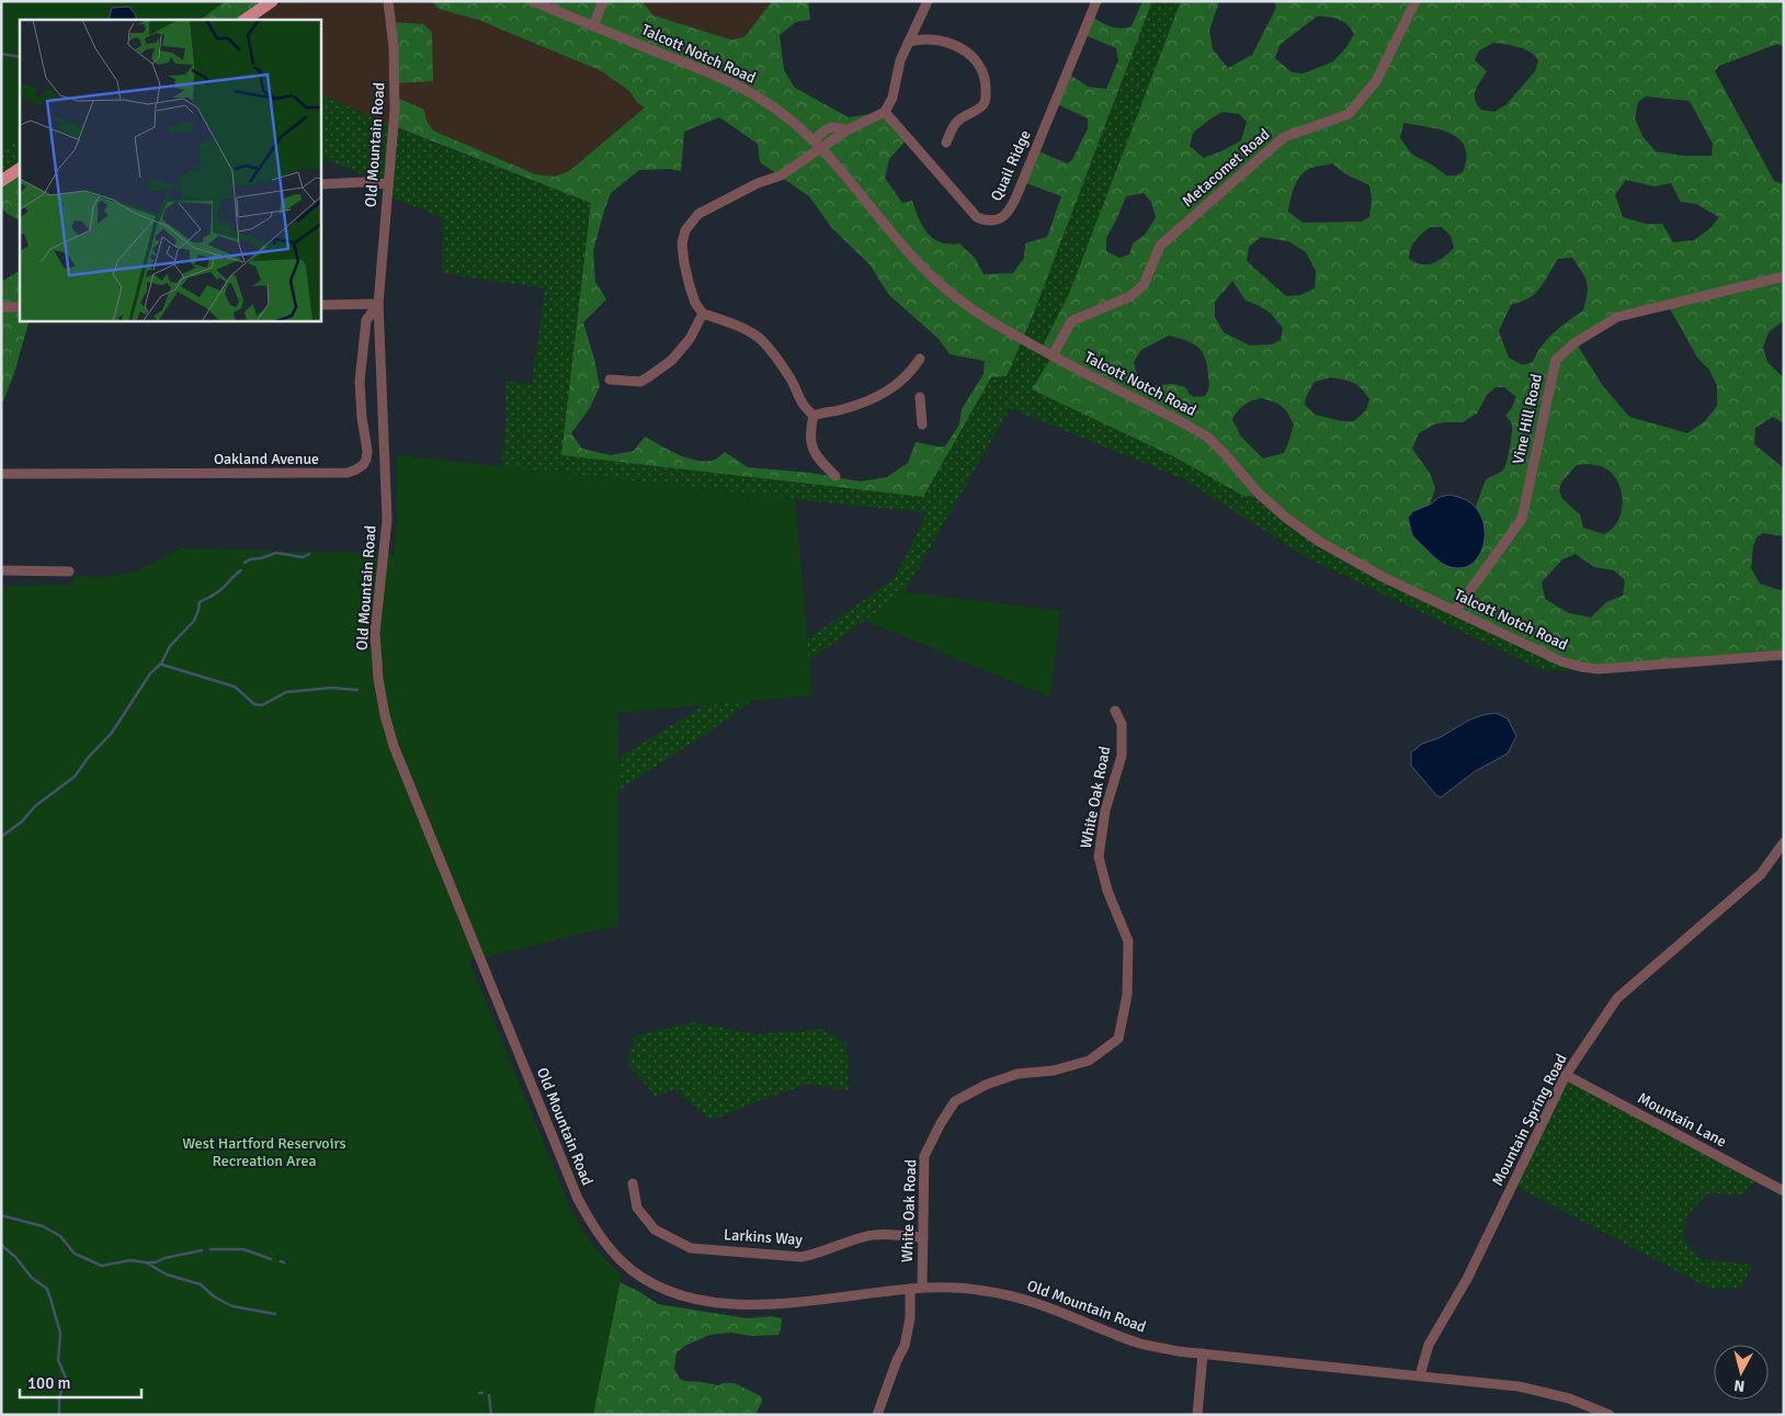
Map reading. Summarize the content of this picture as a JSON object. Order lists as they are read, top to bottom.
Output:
{
  "streets": {
    "street": [
      "Talcott Notch Road",
      "Old Mountain Road",
      "Quail Ridge",
      "Metacomet Road",
      "Vine Hill Road",
      "Oakland Avenue",
      "White Oak Road",
      "Mountain Spring Road",
      "Mountain Lane",
      "Larkins Way"
    ]
  },
  "crossings": [
    ["Talcott Notch Road", "Metacomet Road"],
    ["Talcott Notch Road", "Vine Hill Road"],
    ["Old Mountain Road", "Oakland Avenue"],
    ["Old Mountain Road", "White Oak Road"],
    ["Old Mountain Road", "Mountain Spring Road"],
    ["White Oak Road", "Larkins Way"],
    ["Mountain Spring Road", "Mountain Lane"]
  ],
  "parks": ["West Hartford Reservoirs Recreation Area"],
  "scale_bar": "100 m",
  "north": "bottom"
}
